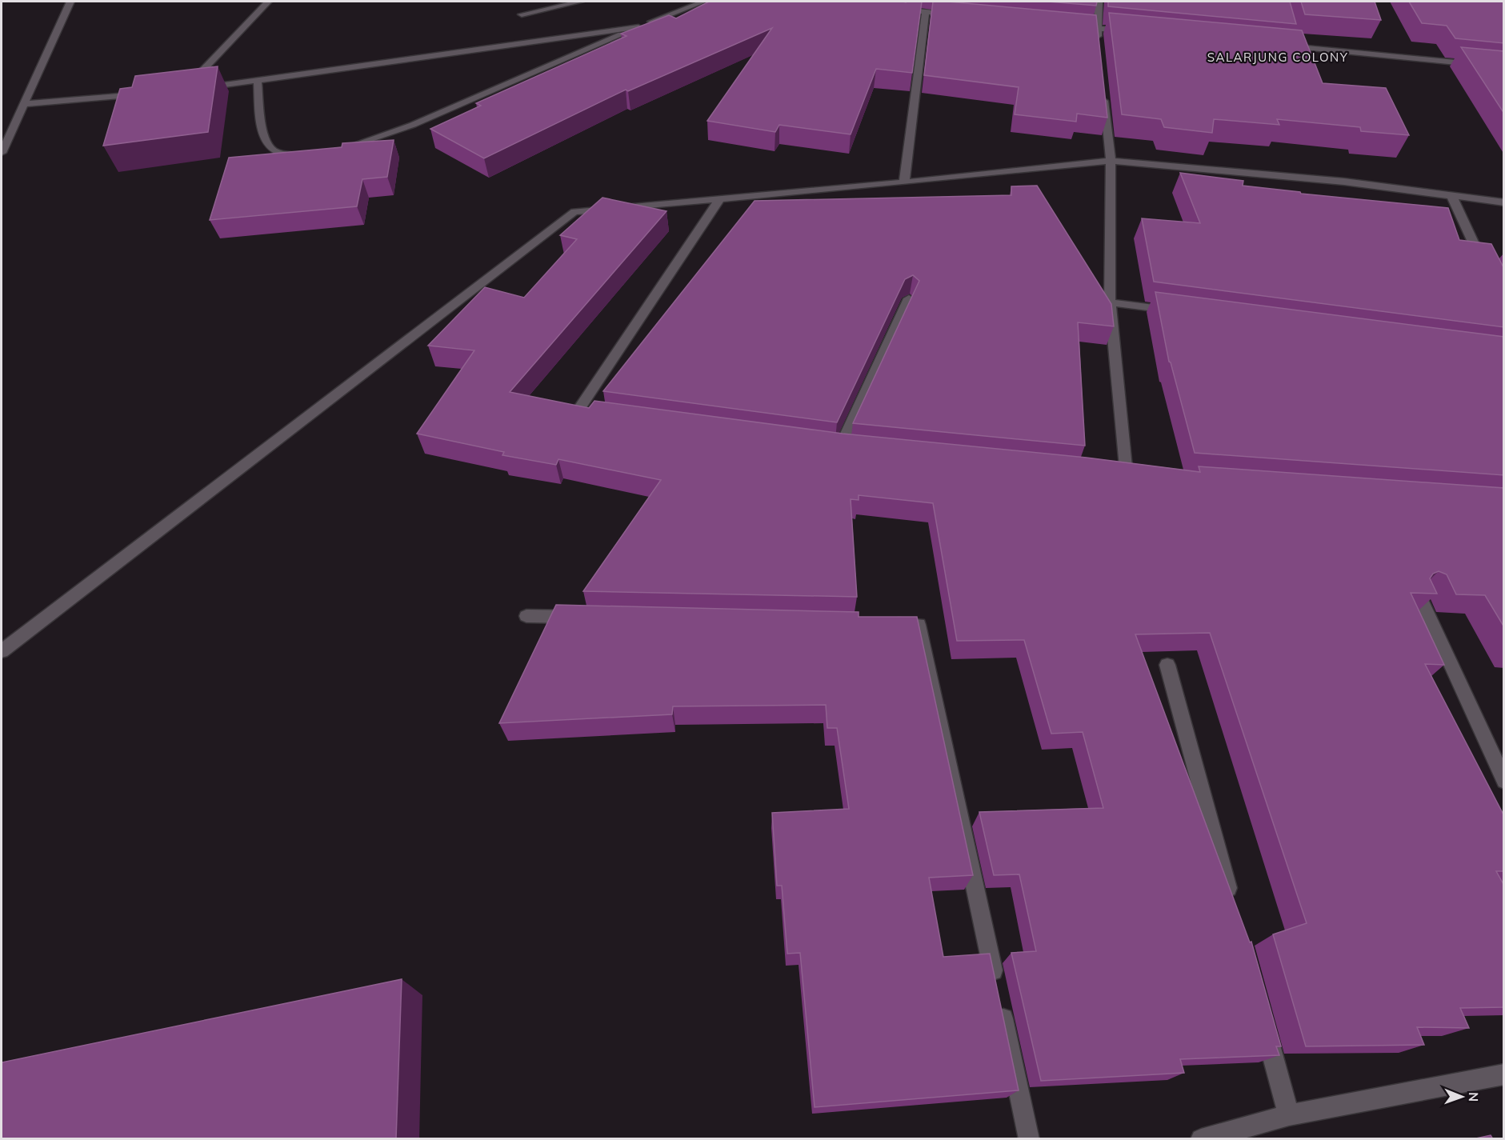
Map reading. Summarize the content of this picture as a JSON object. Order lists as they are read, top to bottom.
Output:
{
  "districts": ["SALARJUNG COLONY"],
  "north": "right"
}
